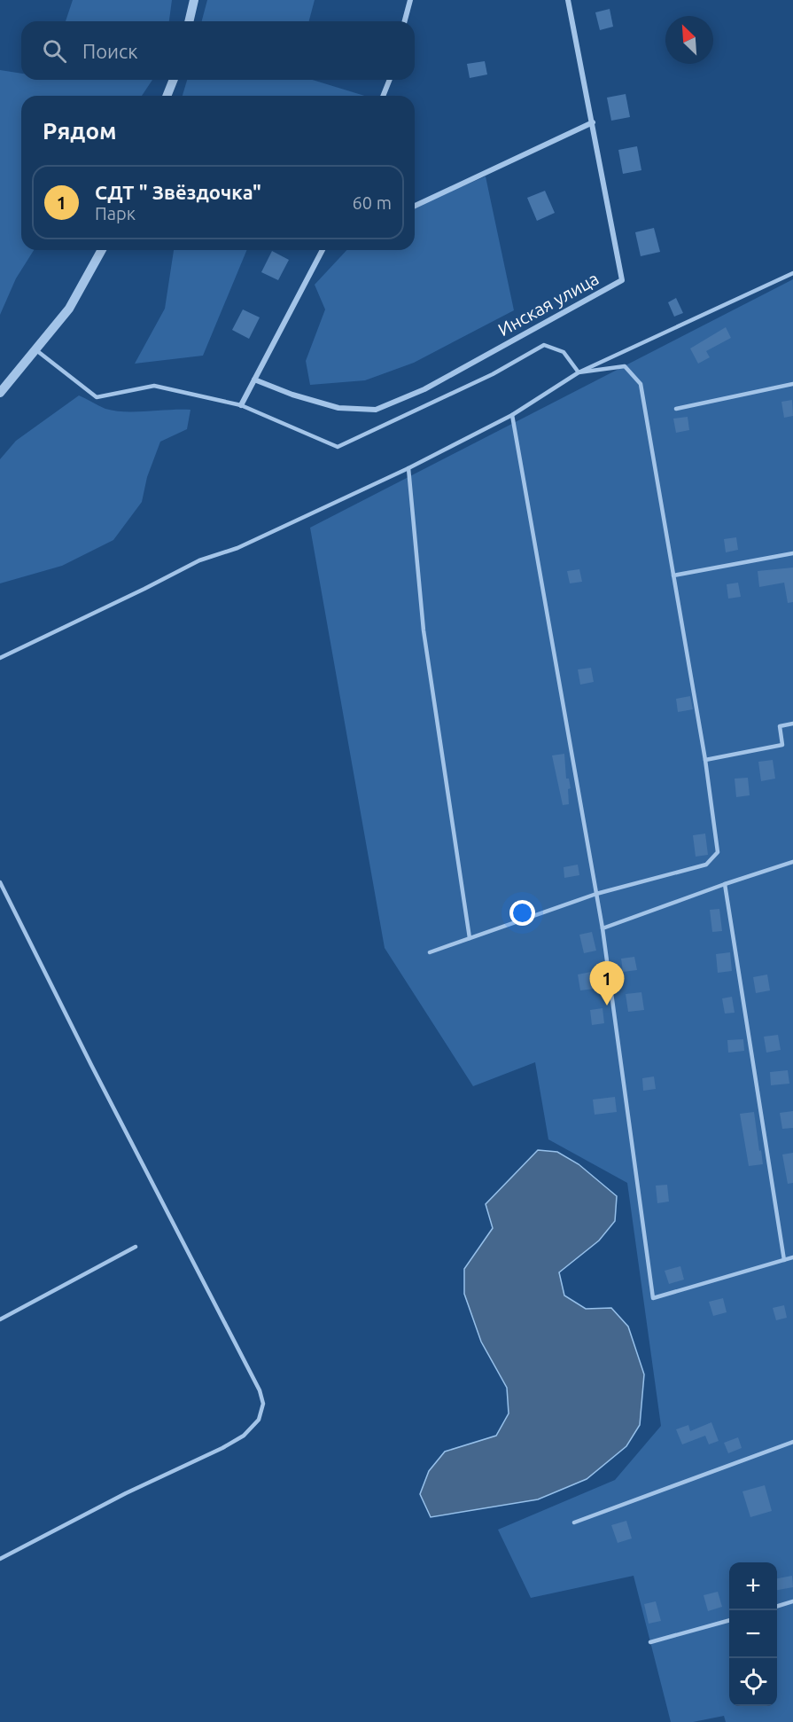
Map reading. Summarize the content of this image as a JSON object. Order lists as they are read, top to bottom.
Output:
{
  "streets": {
    "street": ["Инская улица"]
  },
  "north": "top left",
  "page": {
    "search": "Поиск",
    "heading": "Рядом",
    "list": [
      {
        "mark": "1",
        "name": "СДТ \" Звёздочка\"",
        "note": "Парк",
        "value": "60 m"
      }
    ],
    "pins": "1",
    "map_buttons": ["+", "−"]
  }
}
